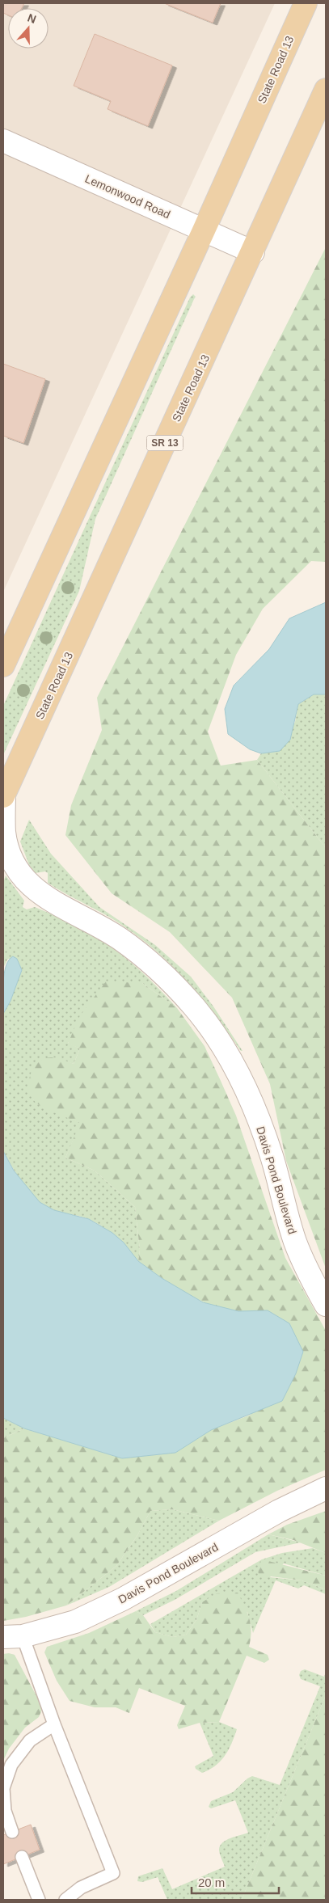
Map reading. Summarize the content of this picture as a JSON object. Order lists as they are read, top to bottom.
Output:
{
  "streets": {
    "main road": ["State Road 13", "SR 13"],
    "street": ["Lemonwood Road", "Davis Pond Boulevard"]
  },
  "crossings": [
    ["State Road 13", "Lemonwood Road"],
    ["State Road 13", "Davis Pond Boulevard"]
  ],
  "scale_bar": "20 m",
  "north": "top"
}
